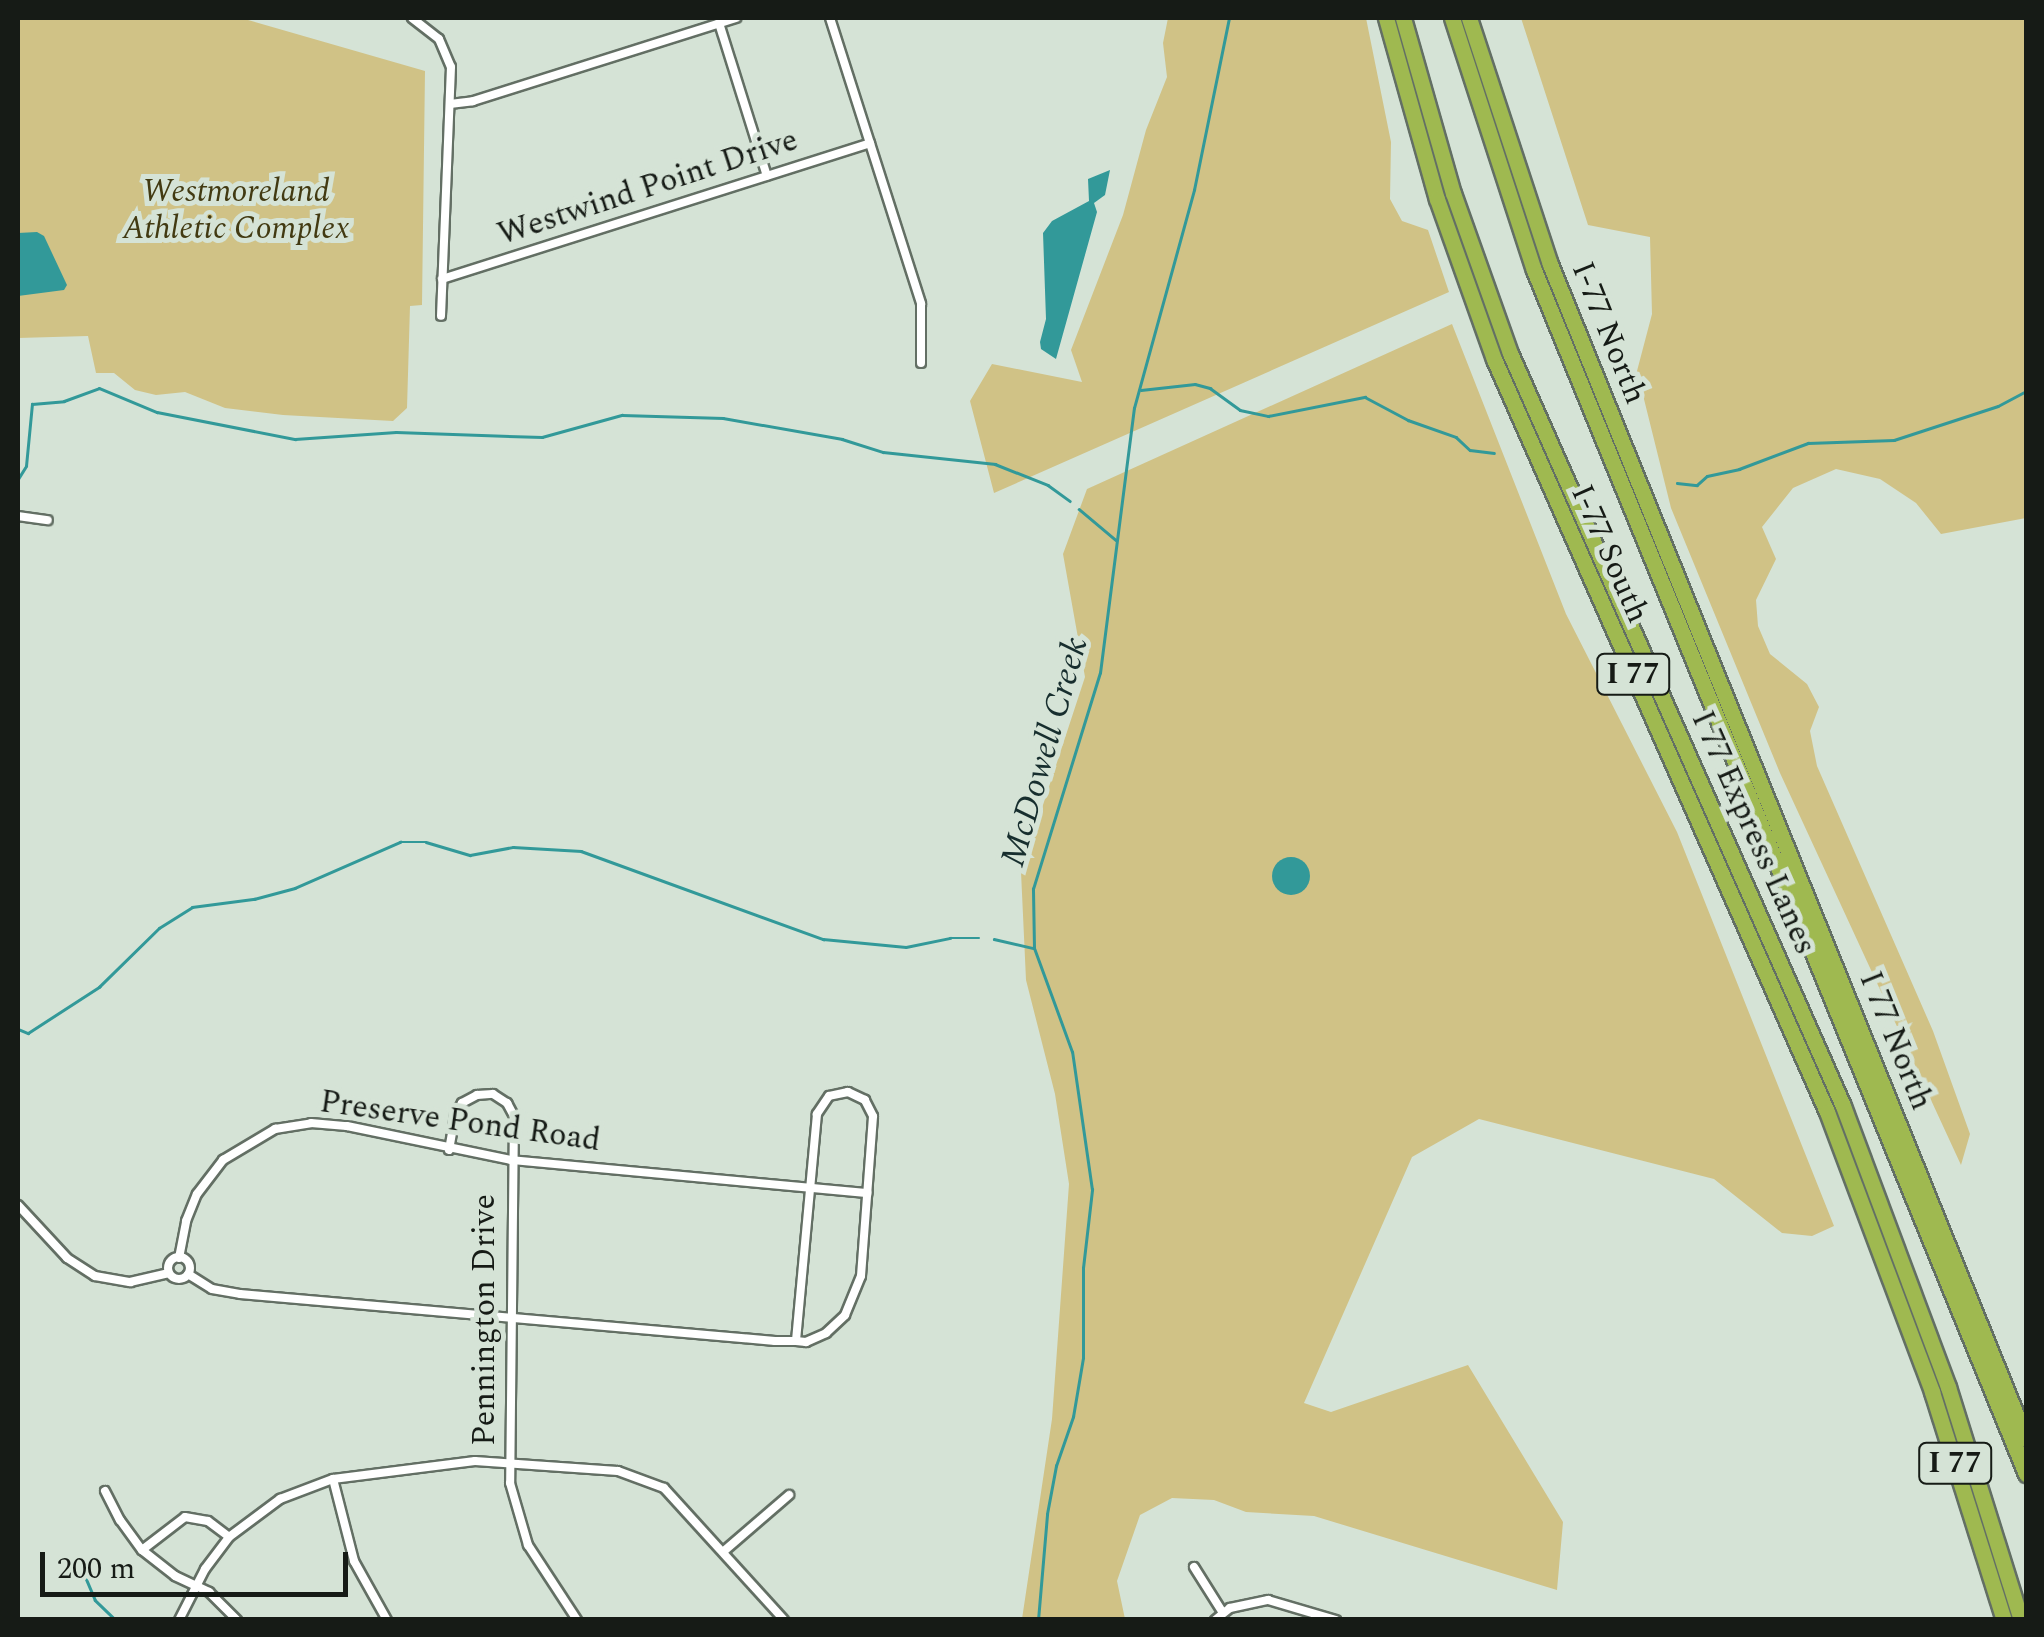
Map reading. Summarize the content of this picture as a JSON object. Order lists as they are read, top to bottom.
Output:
{
  "streets": {
    "highway": [
      "I-77 North",
      "I-77 South",
      "I 77",
      "I 77 Express Lanes",
      "I 77 North"
    ],
    "street": ["Westwind Point Drive", "Preserve Pond Road", "Pennington Drive"]
  },
  "crossings": [
    ["I-77 North", "I 77 North"],
    ["I-77 South", "I 77"],
    ["Preserve Pond Road", "Pennington Drive"]
  ],
  "water": ["McDowell Creek"],
  "parks": ["Westmoreland Athletic Complex"],
  "scale_bar": "200 m"
}
